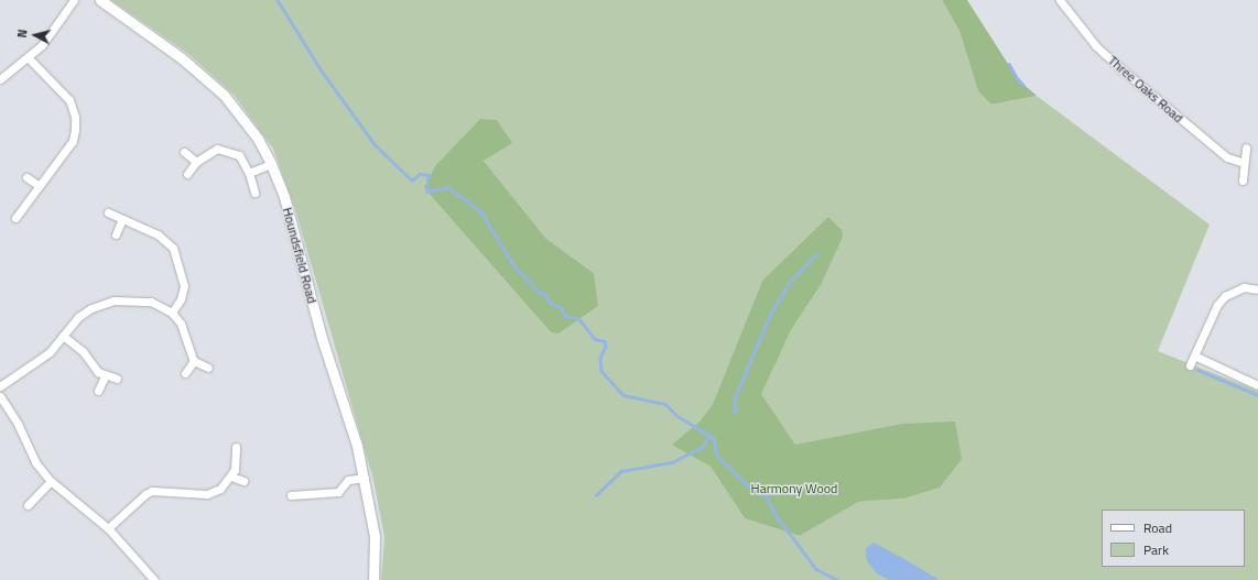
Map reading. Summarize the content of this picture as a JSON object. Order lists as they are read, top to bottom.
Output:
{
  "streets": {
    "street": ["Three Oaks Road", "Houndsfield Road"]
  },
  "parks": ["Harmony Wood"],
  "legend": ["Road", "Park"],
  "north": "left"
}
